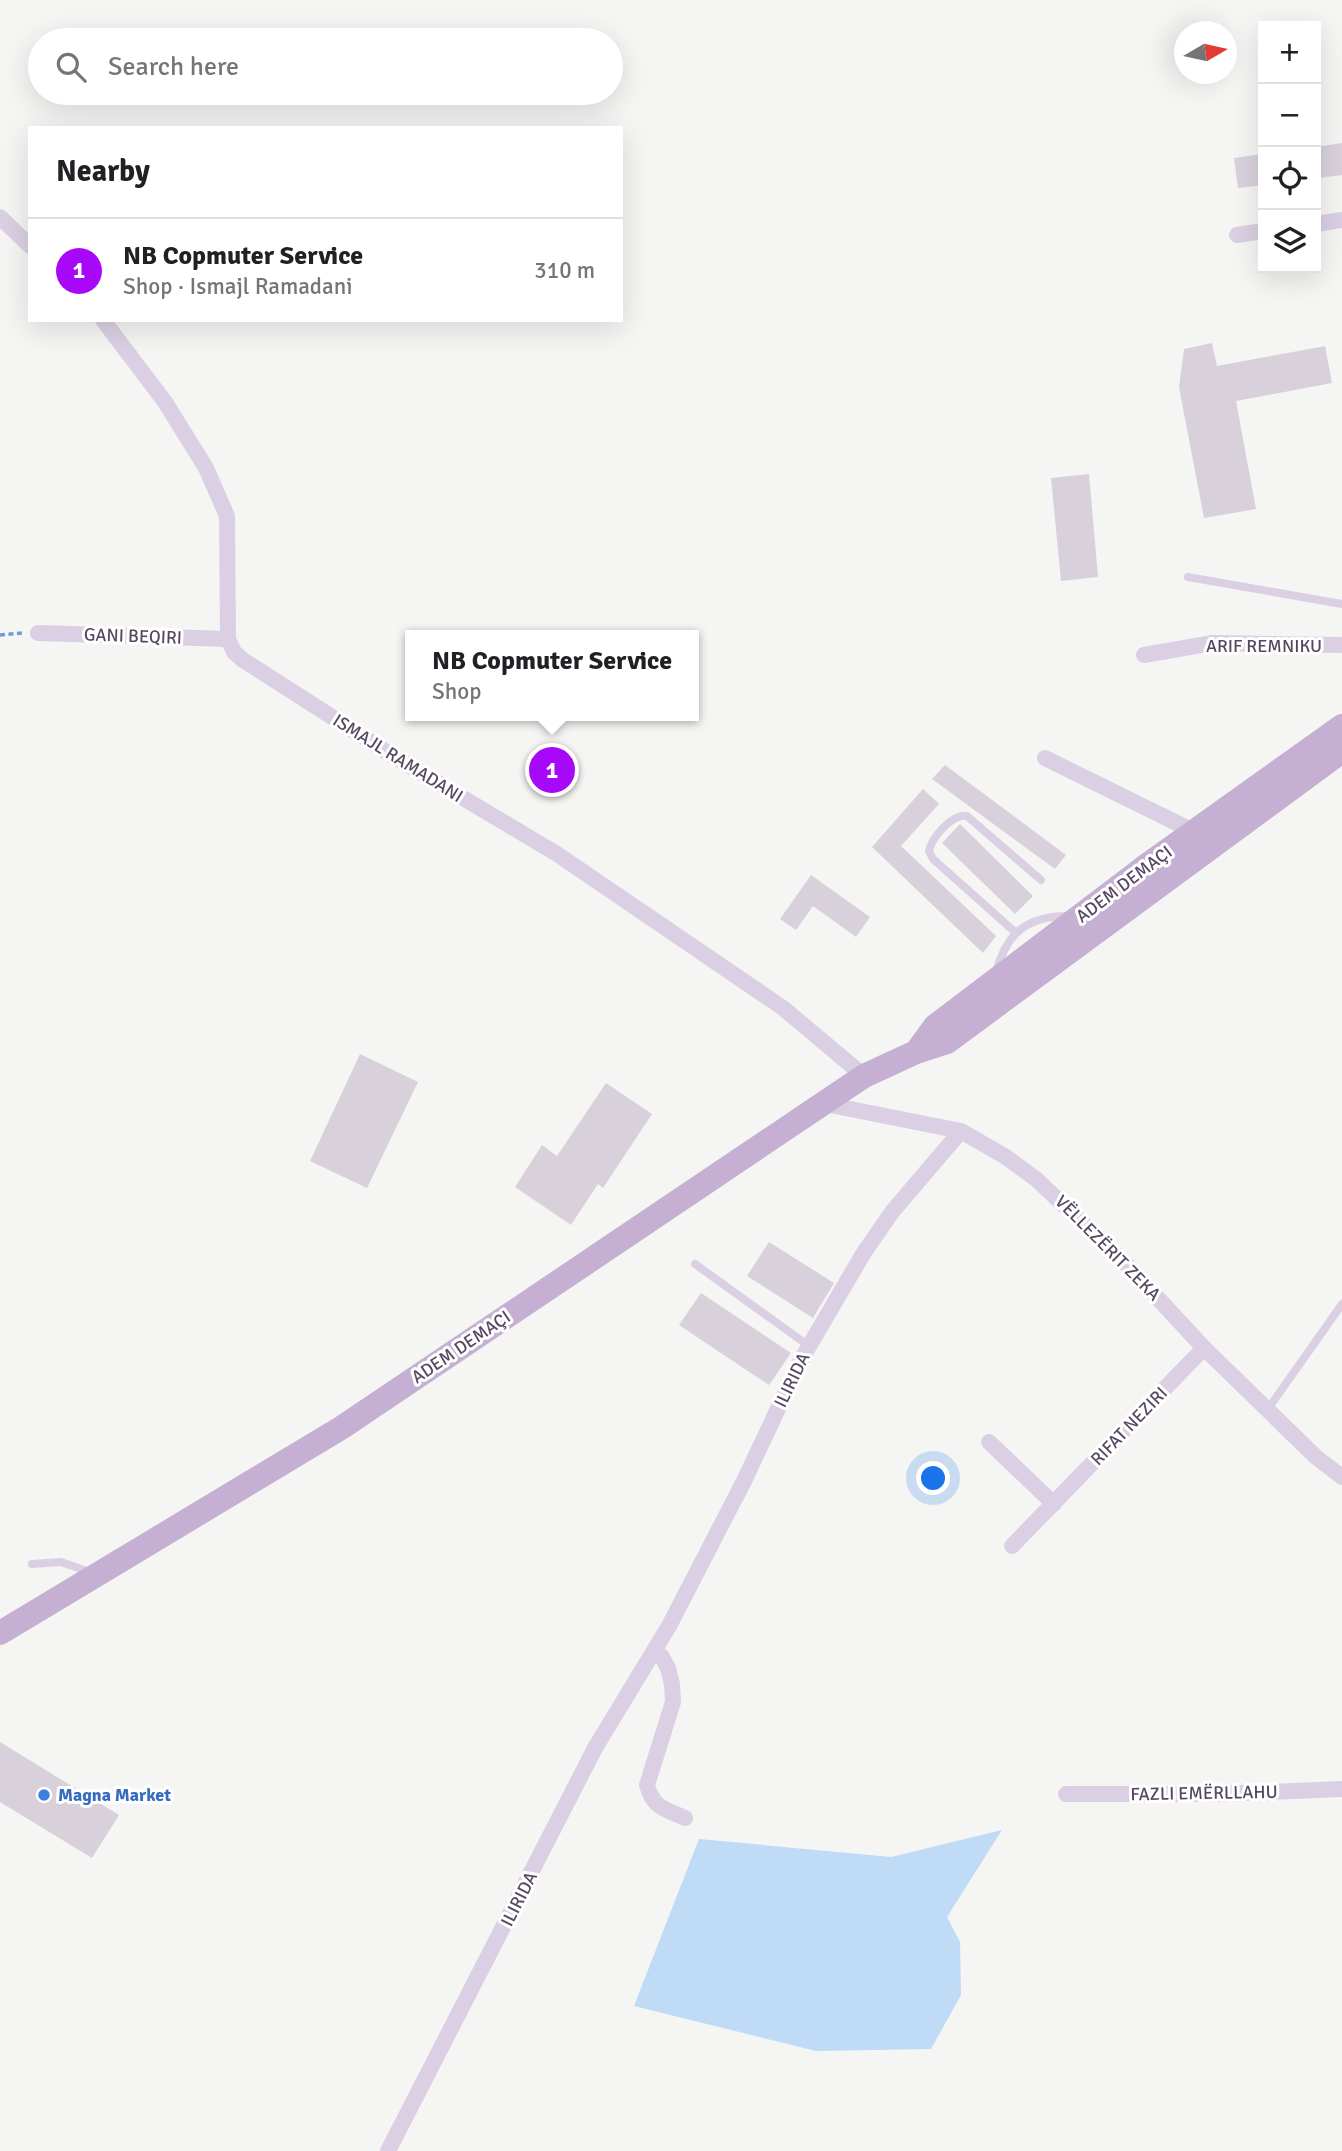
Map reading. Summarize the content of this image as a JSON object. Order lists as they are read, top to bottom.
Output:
{
  "streets": {
    "main road": ["ADEM DEMAÇI"],
    "street": [
      "GANI BEQIRI",
      "ARIF REMNIKU",
      "ISMAJL RAMADANI",
      "VËLLEZËRIT ZEKA",
      "ILIRIDA",
      "RIFAT NEZIRI",
      "FAZLI EMËRLLAHU"
    ]
  },
  "crossings": [
    ["GANI BEQIRI", "ISMAJL RAMADANI"],
    ["ISMAJL RAMADANI", "ADEM DEMAÇI"],
    ["ADEM DEMAÇI", "VËLLEZËRIT ZEKA"],
    ["VËLLEZËRIT ZEKA", "ILIRIDA"],
    ["VËLLEZËRIT ZEKA", "RIFAT NEZIRI"]
  ],
  "places": ["Magna Market"],
  "north": "right",
  "page": {
    "map_buttons": ["+", "−"],
    "search": "Search here",
    "heading": "Nearby",
    "list": [
      {
        "mark": "1",
        "name": "NB Copmuter Service",
        "note": "Shop · Ismajl Ramadani",
        "value": "310 m"
      }
    ],
    "popup": ["NB Copmuter Service", "Shop"],
    "pins": "1"
  }
}
